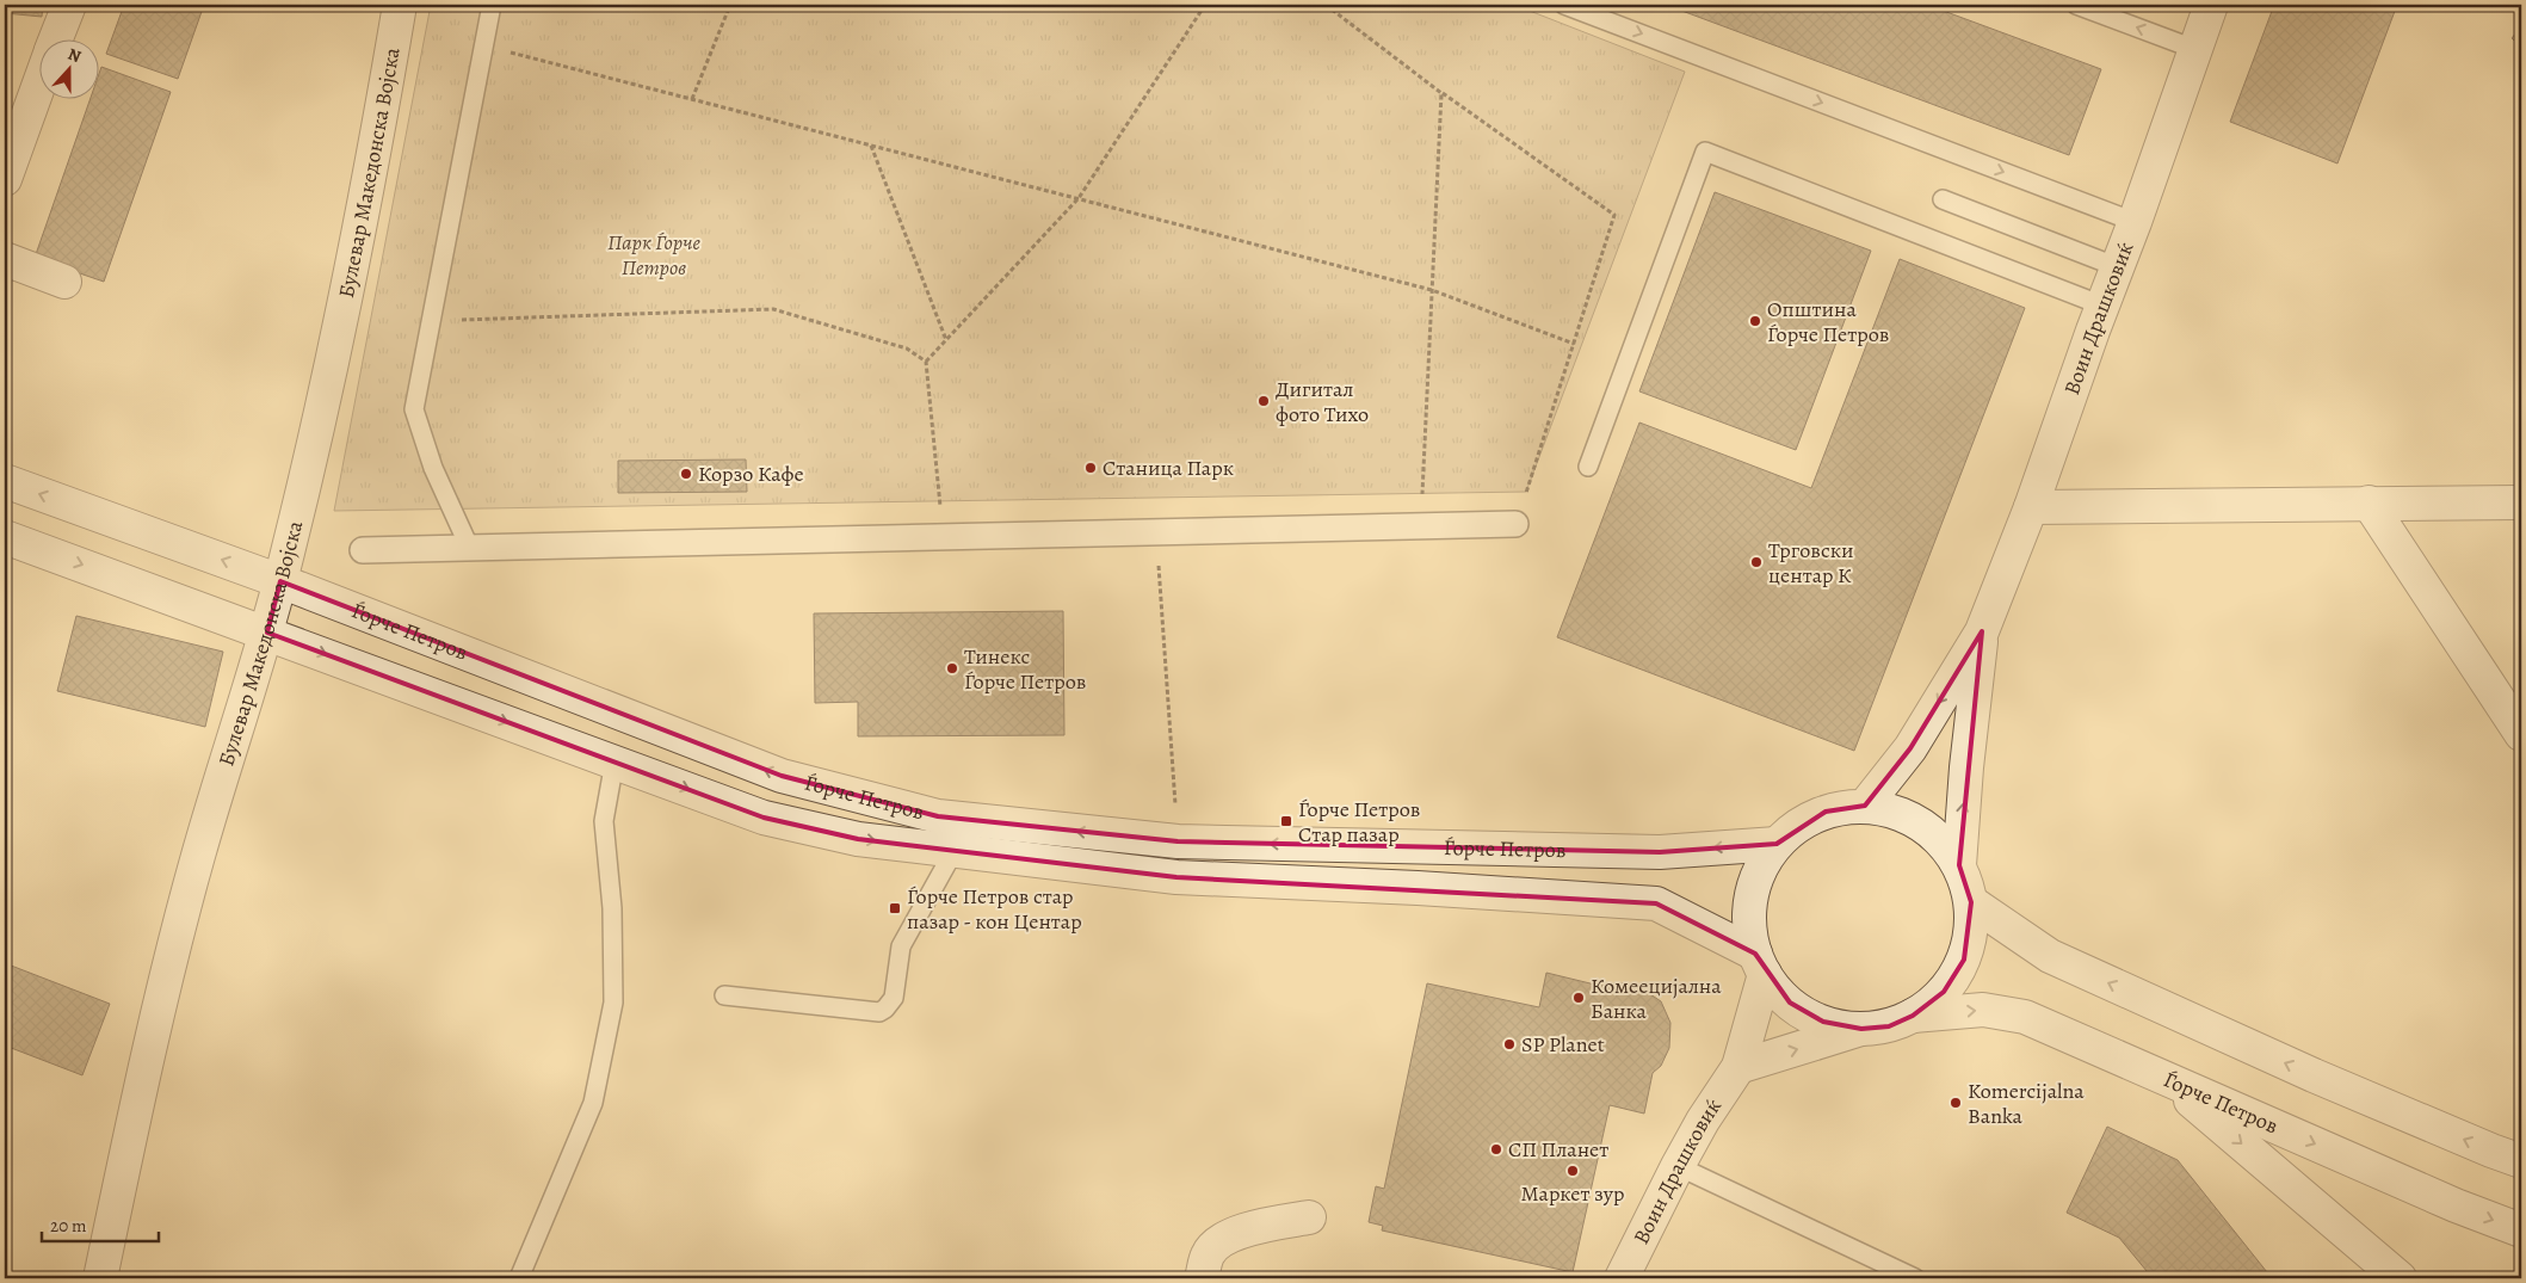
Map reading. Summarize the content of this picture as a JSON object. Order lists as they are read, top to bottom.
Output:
{
  "streets": {
    "street": ["Булевар Македонска Војска", "Воин Драшковиќ", "Ѓорче Петров"]
  },
  "crossings": [
    ["Булевар Македонска Војска", "Ѓорче Петров"],
    ["Воин Драшковиќ", "Ѓорче Петров"]
  ],
  "parks": ["Парк Ѓорче Петров"],
  "places": {
    "other": [
      "Општина Ѓорче Петров",
      "Дигитал фото Тихо",
      "Станица Парк",
      "Корзо Кафе",
      "Трговски центар К",
      "Тинекс Ѓорче Петров",
      "Комеецијална Банка",
      "SP Planet",
      "Komercijalna Banka",
      "СП Планет",
      "Маркет зур"
    ],
    "transit": ["Ѓорче Петров Стар пазар", "Ѓорче Петров стар пазар - кон Центар"]
  },
  "scale_bar": "20 m",
  "north": "top"
}
